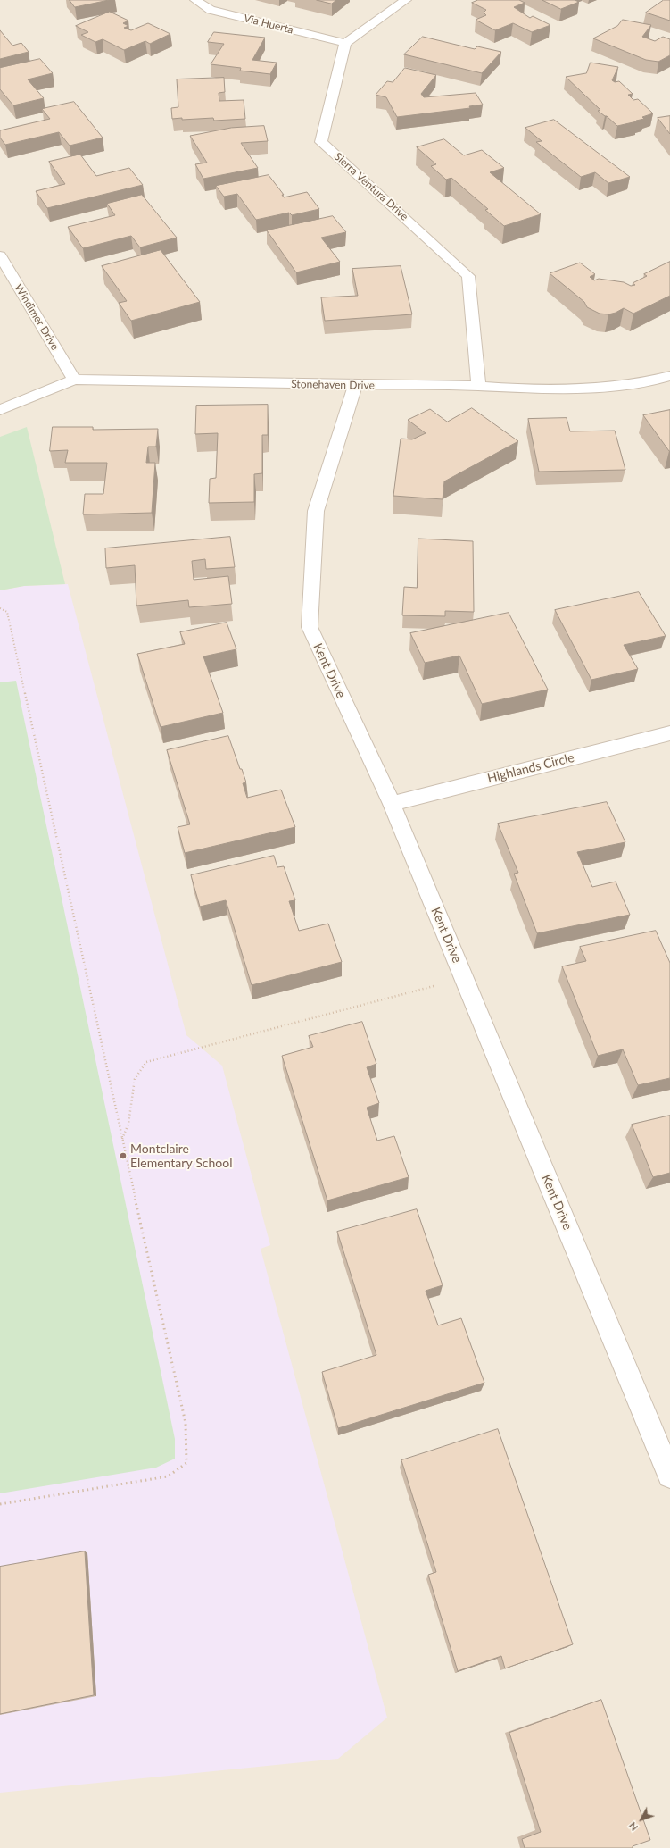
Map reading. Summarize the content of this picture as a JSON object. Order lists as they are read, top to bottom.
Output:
{
  "streets": {
    "street": [
      "Via Huerta",
      "Sierra Ventura Drive",
      "Windimer Drive",
      "Stonehaven Drive",
      "Kent Drive",
      "Highlands Circle"
    ]
  },
  "crossings": [
    ["Via Huerta", "Sierra Ventura Drive"],
    ["Sierra Ventura Drive", "Stonehaven Drive"],
    ["Windimer Drive", "Stonehaven Drive"],
    ["Stonehaven Drive", "Kent Drive"],
    ["Kent Drive", "Highlands Circle"]
  ],
  "places": ["Montclaire Elementary School"],
  "north": "bottom left"
}
